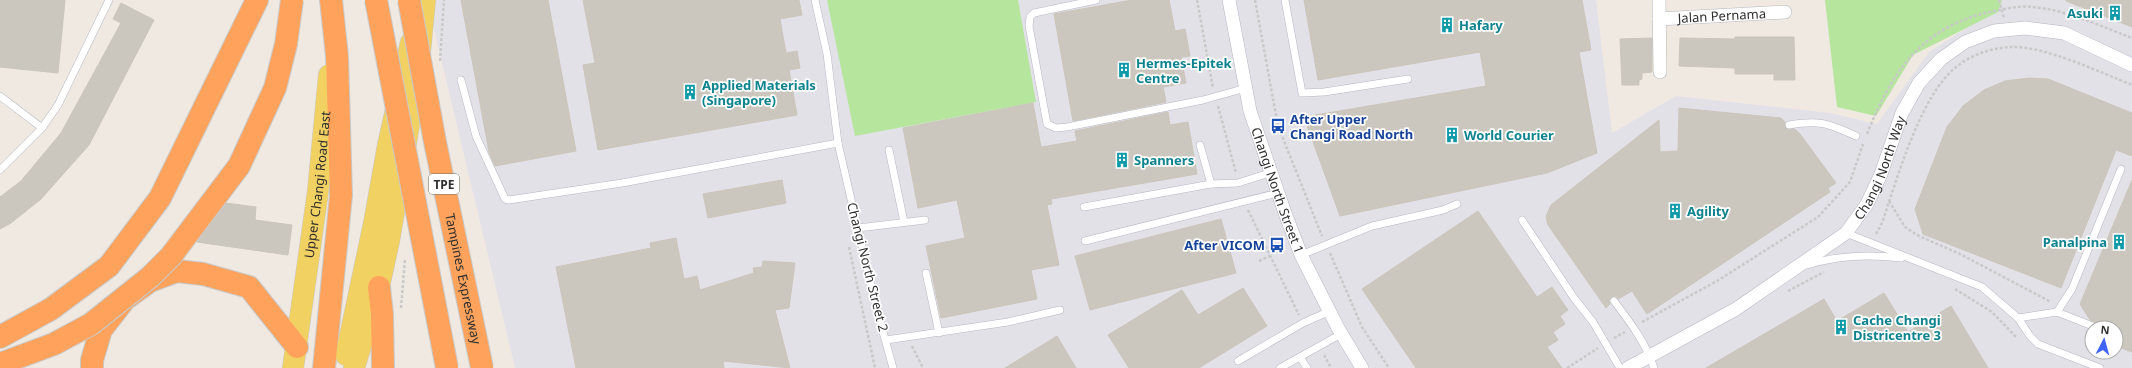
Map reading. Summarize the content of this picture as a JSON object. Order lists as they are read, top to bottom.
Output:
{
  "streets": {
    "highway": ["TPE", "Tampines Expressway"],
    "main road": ["Upper Changi Road East"],
    "street": ["Jalan Pernama", "Changi North Way", "Changi North Street 1"],
    "lane": ["Changi North Street 2"]
  },
  "places": {
    "building": [
      "Asuki",
      "Hafary",
      "Hermes-Epitek Centre",
      "Applied Materials (Singapore)",
      "World Courier",
      "Spanners",
      "Agility",
      "Panalpina",
      "Cache Changi Districentre 3"
    ],
    "bus stop": ["After Upper Changi Road North", "After VICOM"]
  },
  "north": "top"
}
